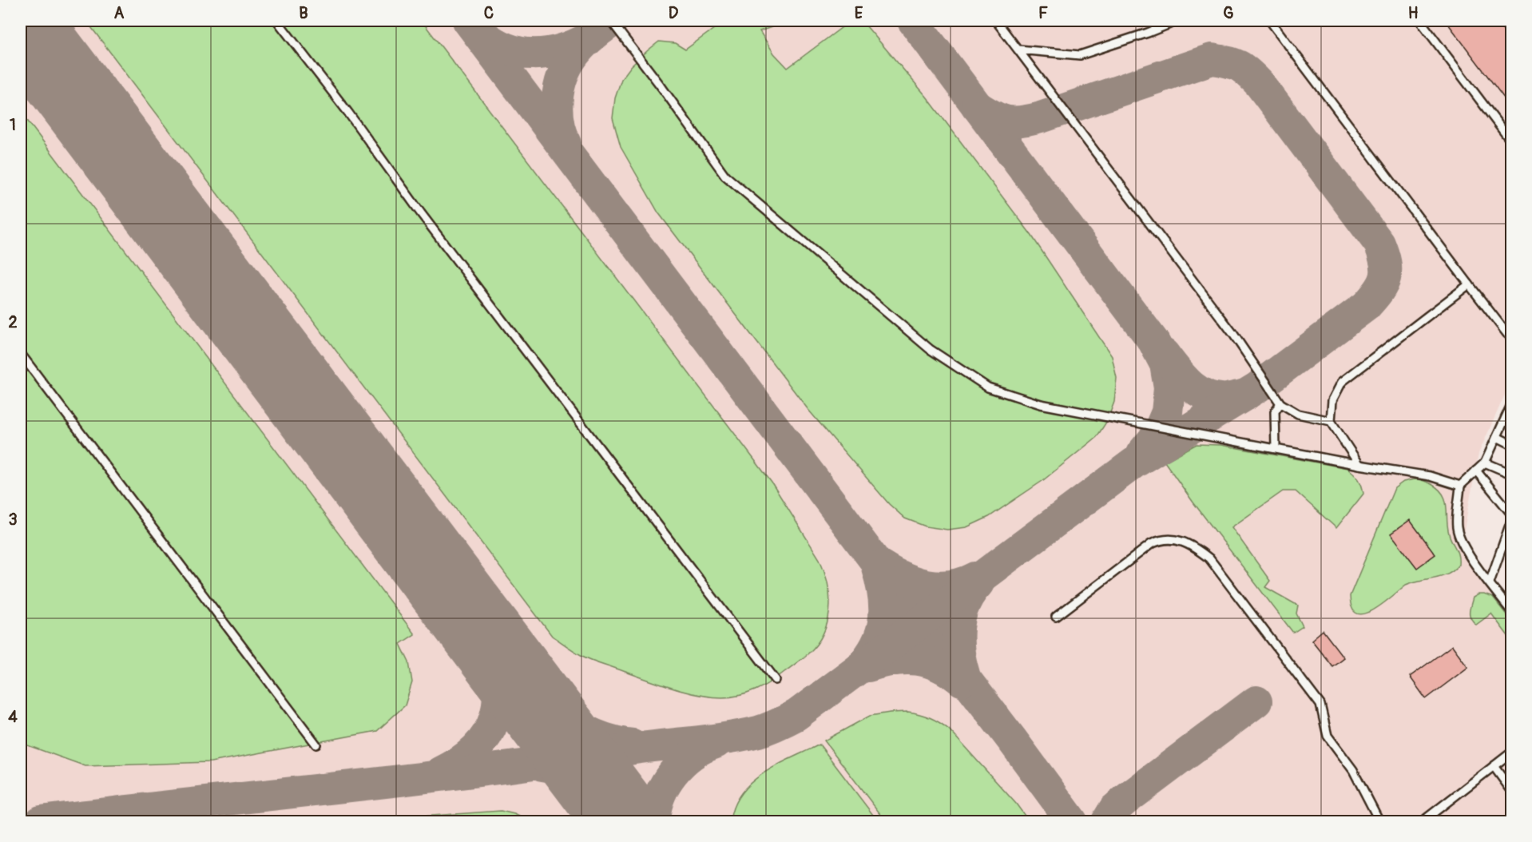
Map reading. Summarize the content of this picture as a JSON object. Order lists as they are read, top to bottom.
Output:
{
  "grid": {
    "columns": [
      "A",
      "B",
      "C",
      "D",
      "E",
      "F",
      "G",
      "H"
    ],
    "rows": [
      "1",
      "2",
      "3",
      "4"
    ]
  }
}
